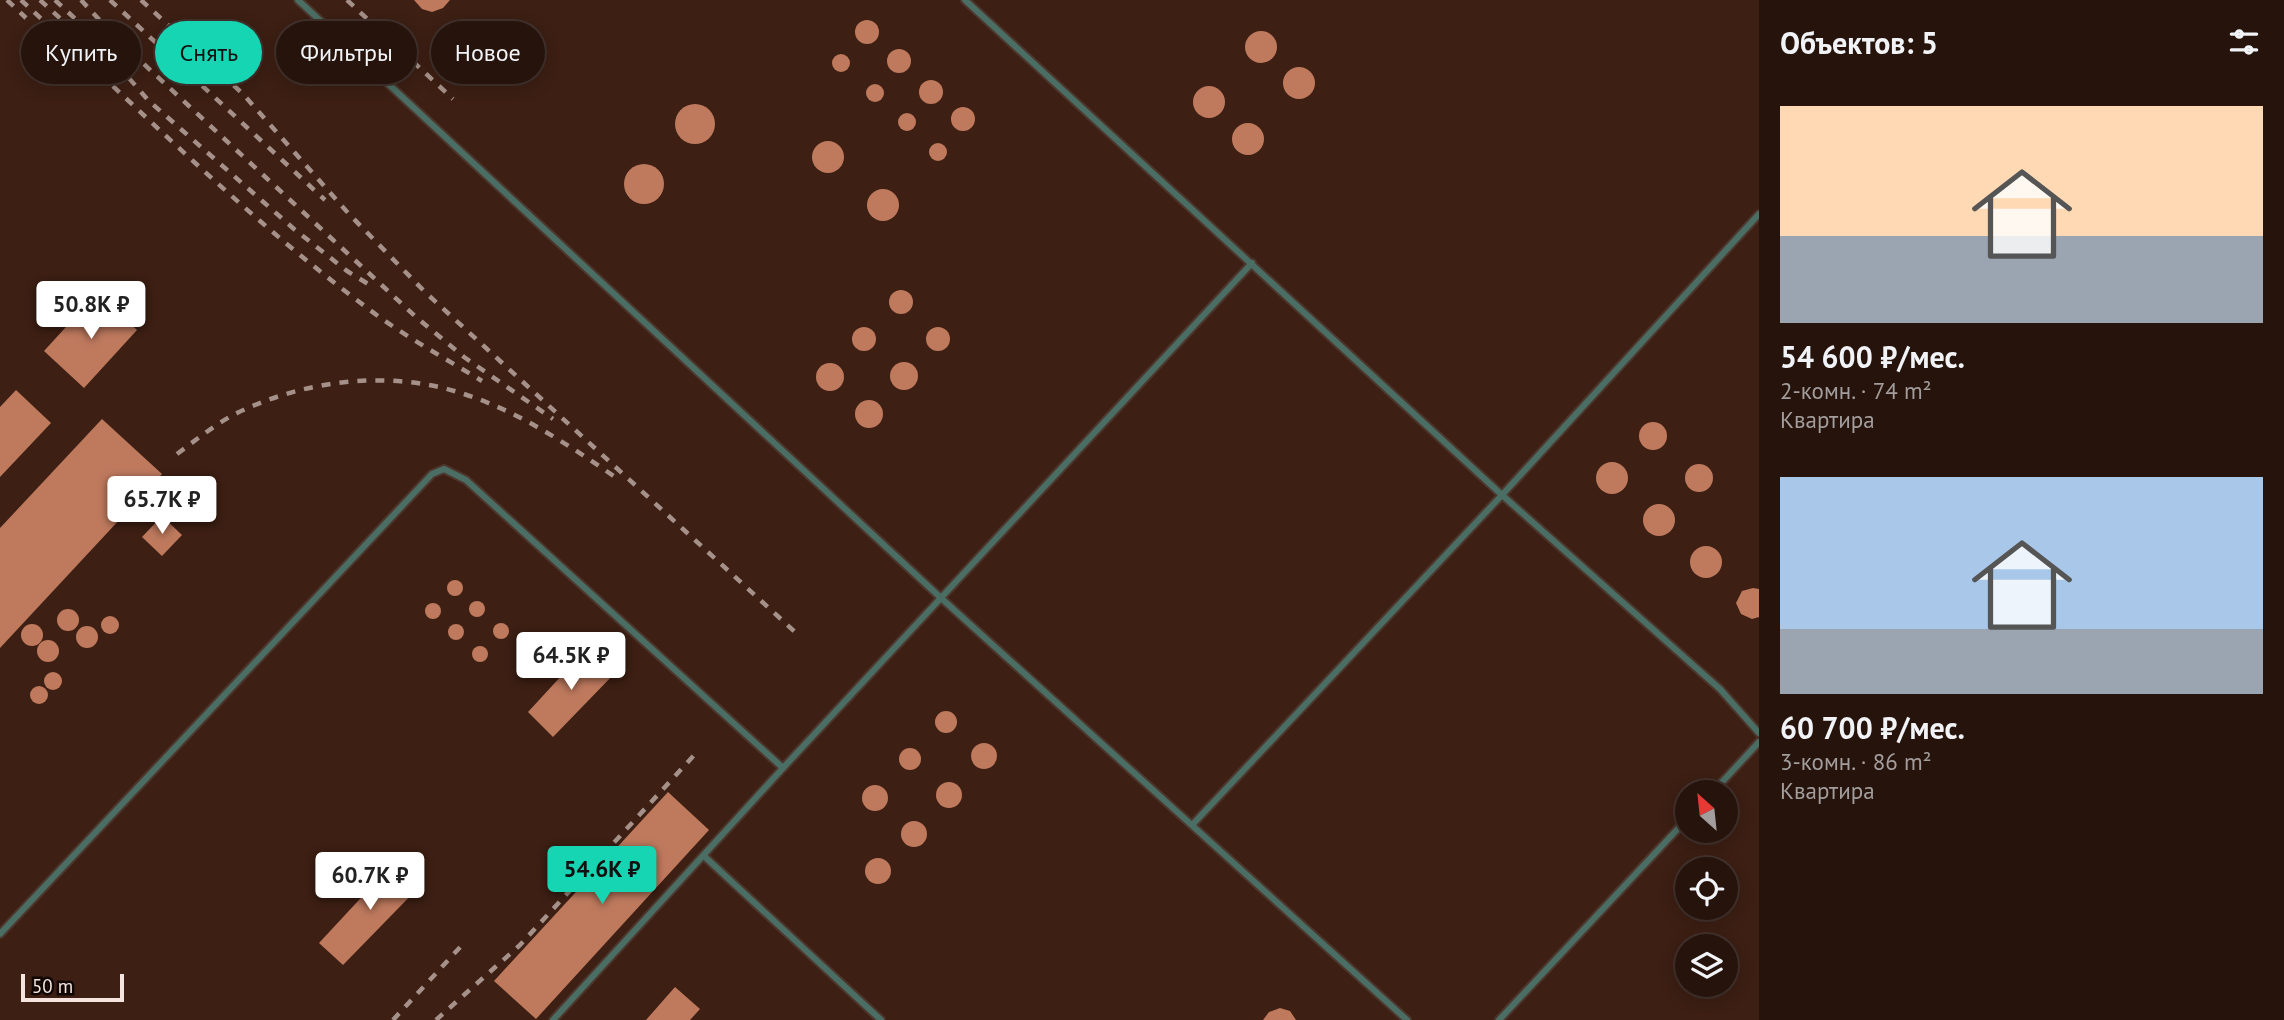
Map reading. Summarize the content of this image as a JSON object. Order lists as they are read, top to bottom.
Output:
{
  "scale_bar": "50 m",
  "north": "top left",
  "page": {
    "heading": "Объектов: 5",
    "chip": [
      "Купить",
      "Снять",
      "Фильтры",
      "Новое"
    ],
    "list": [
      {
        "name": "54 600 ₽/мес.",
        "note": "2-комн. · 74 m² · Квартира"
      },
      {
        "name": "60 700 ₽/мес.",
        "note": "3-комн. · 86 m² · Квартира"
      }
    ],
    "price": [
      "50.8K ₽",
      "65.7K ₽",
      "64.5K ₽",
      "54.6K ₽",
      "60.7K ₽"
    ],
    "scale": "50 m"
  }
}
